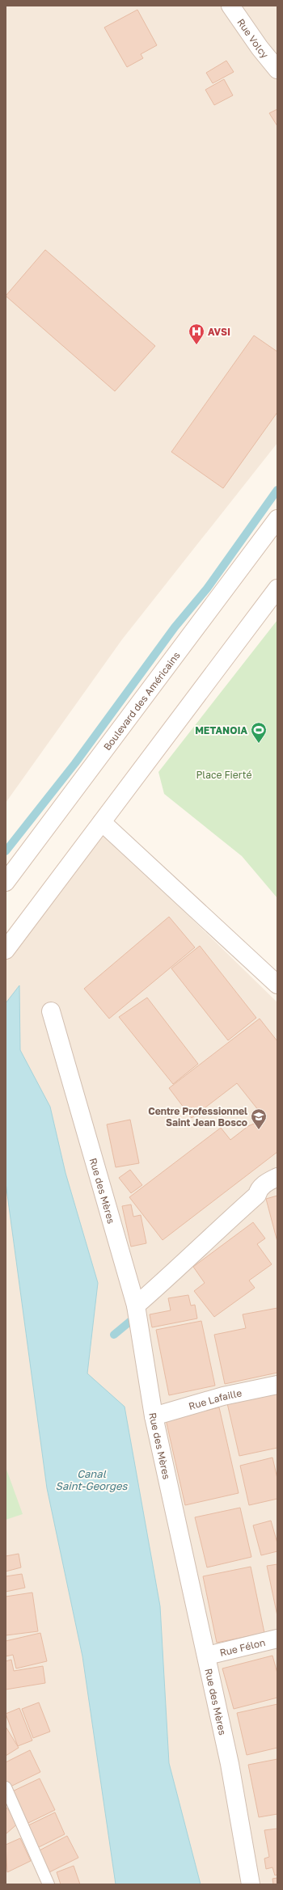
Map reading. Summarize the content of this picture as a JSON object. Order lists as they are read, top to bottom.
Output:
{
  "streets": {
    "street": [
      "Rue Volcy",
      "Boulevard des Américains",
      "Rue des Mères",
      "Rue Lafaille",
      "Rue Félon"
    ]
  },
  "crossings": [
    ["Rue des Mères", "Rue Lafaille"],
    ["Rue des Mères", "Rue Félon"]
  ],
  "water": ["Canal Saint-Georges"],
  "parks": ["Place Fierté"],
  "places": {
    "hospital": ["AVSI"],
    "sports": ["METANOIA"],
    "school or university": ["Centre Professionnel Saint Jean Bosco"]
  }
}
